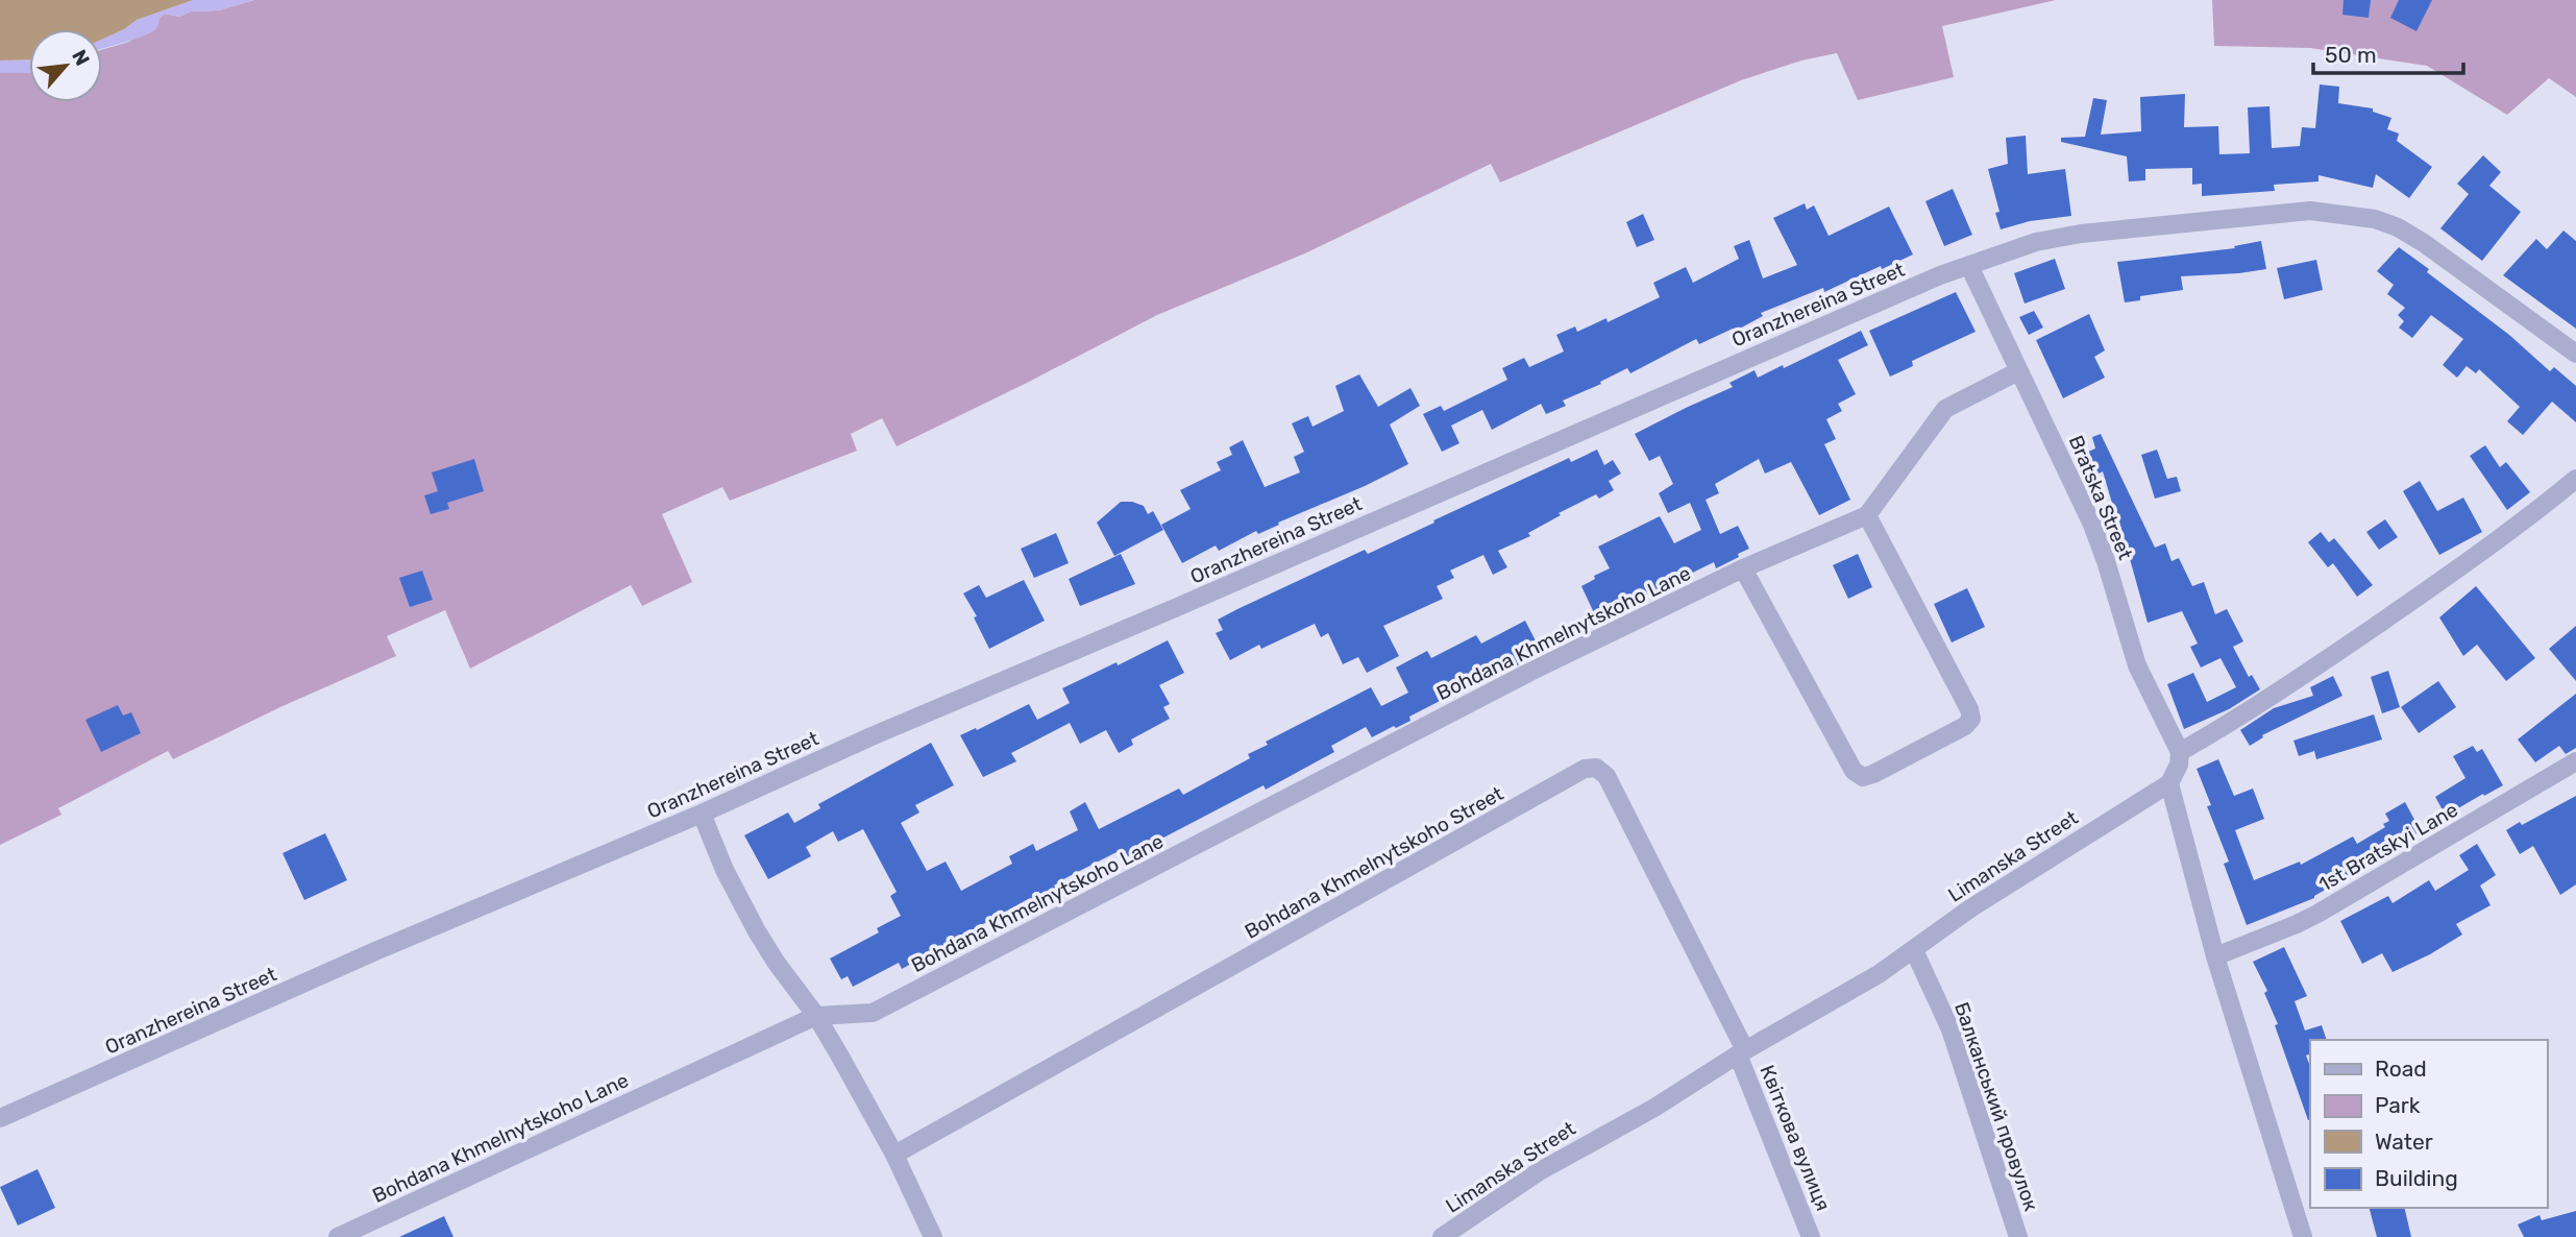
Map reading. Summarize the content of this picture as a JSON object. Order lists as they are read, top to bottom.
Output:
{
  "streets": {
    "street": [
      "Oranzhereina Street",
      "Bratska Street",
      "Bohdana Khmelnytskoho Lane",
      "1st Bratskyi Lane",
      "Limanska Street",
      "Bohdana Khmelnytskoho Street",
      "Балканський провулок",
      "Квіткова вулиця"
    ]
  },
  "crossings": [
    ["Oranzhereina Street", "Bratska Street"],
    ["Limanska Street", "Bohdana Khmelnytskoho Street"],
    ["Limanska Street", "Балканський провулок"],
    ["Limanska Street", "Квіткова вулиця"],
    ["Bohdana Khmelnytskoho Street", "Квіткова вулиця"]
  ],
  "legend": [
    "Road",
    "Park",
    "Water",
    "Building"
  ],
  "scale_bar": "50 m",
  "north": "top right"
}
